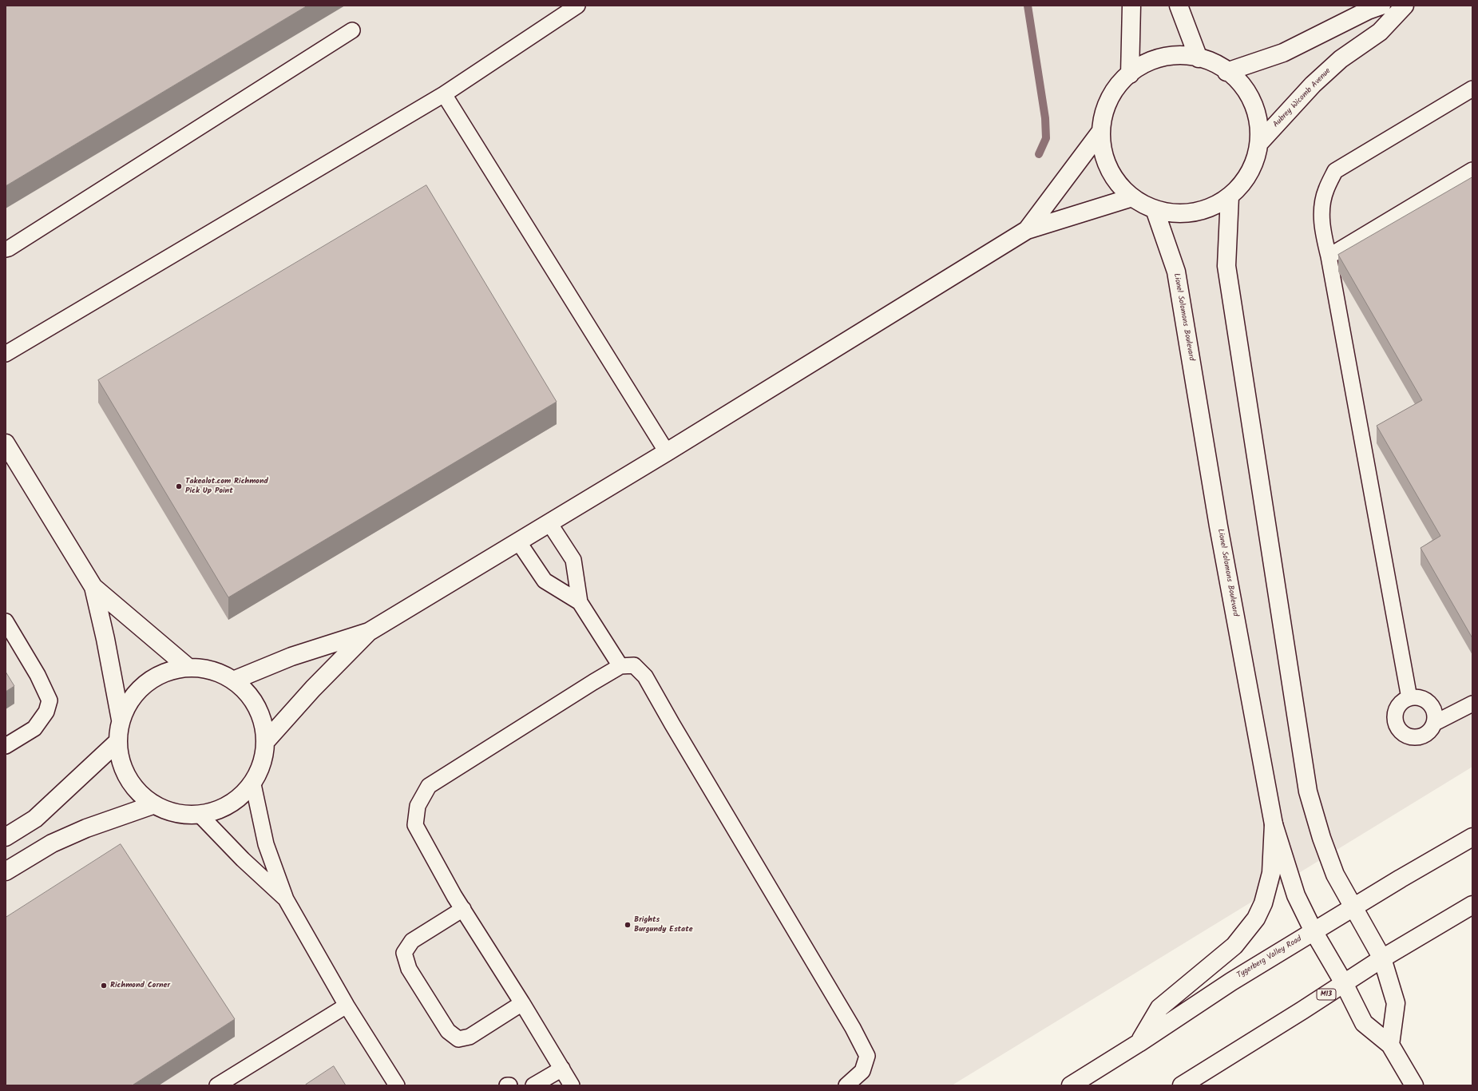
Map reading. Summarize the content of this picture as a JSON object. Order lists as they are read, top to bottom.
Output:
{
  "streets": {
    "street": [
      "Aubrey Wicomb Avenue",
      "Lionel Solomons Boulevard",
      "Tygerberg Valley Road",
      "M13"
    ]
  },
  "crossings": [
    ["Lionel Solomons Boulevard", "Tygerberg Valley Road"],
    ["Lionel Solomons Boulevard", "M13"]
  ],
  "places": ["Takealot.com Richmond Pick Up Point", "Brights Burgundy Estate", "Richmond Corner"]
}
